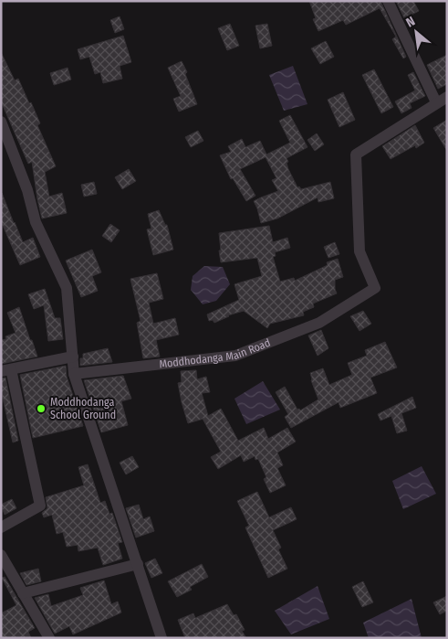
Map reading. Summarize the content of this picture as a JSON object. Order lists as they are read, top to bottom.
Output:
{
  "streets": {
    "street": ["Moddhodanga Main Road"]
  },
  "places": ["Moddhodanga School Ground"],
  "north": "top left"
}
